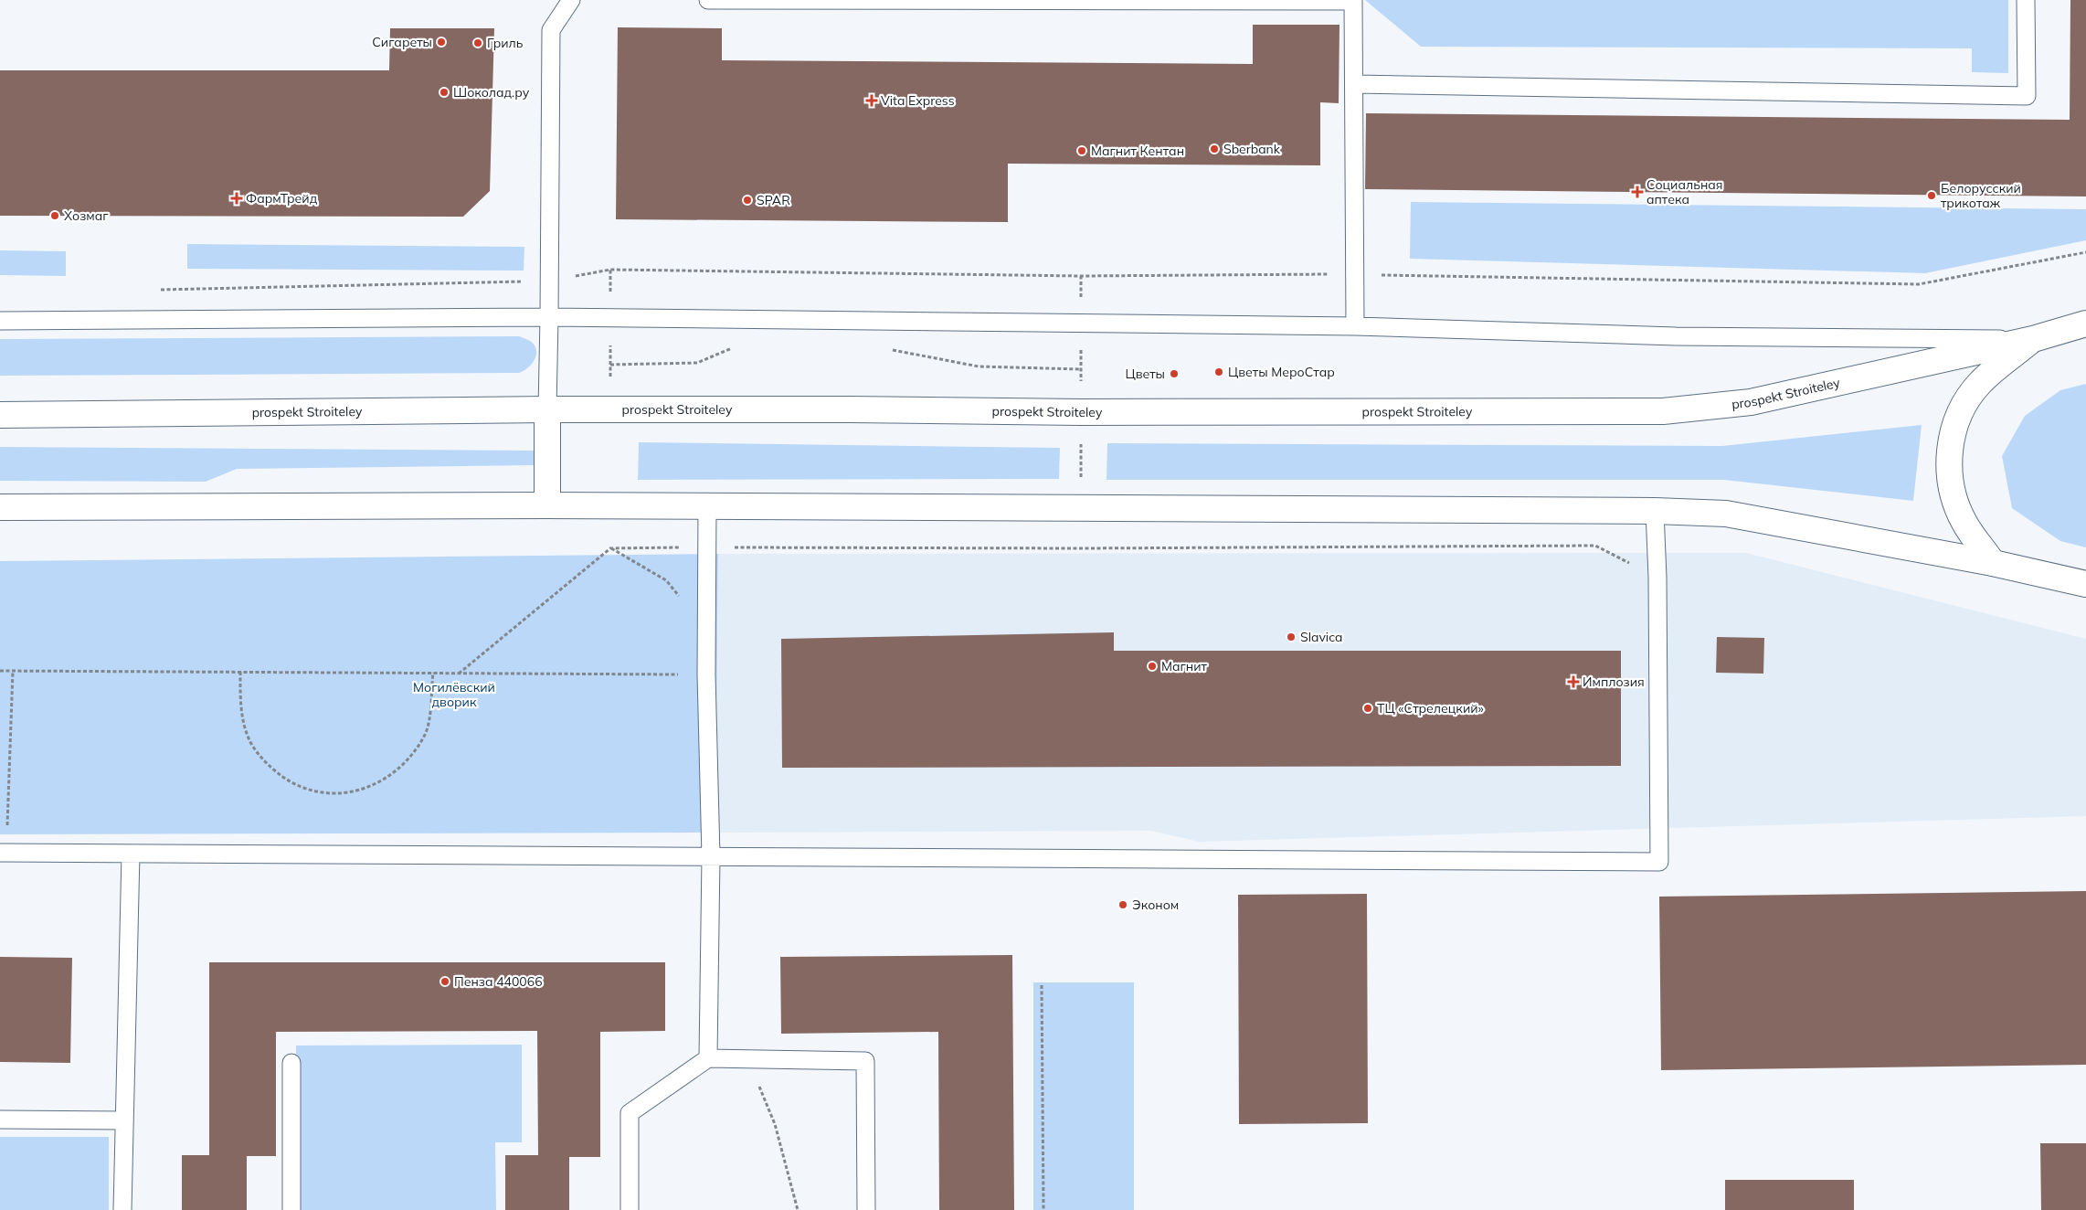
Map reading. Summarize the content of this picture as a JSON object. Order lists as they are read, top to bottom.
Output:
{
  "streets": {
    "main road": ["prospekt Stroiteley"]
  },
  "parks": ["Могилёвский дворик"],
  "places": {
    "other": [
      "Сигареты",
      "Гриль",
      "Шоколад.ру",
      "Sberbank",
      "Магнит Кентан",
      "Белорусский трикотаж",
      "SPAR",
      "Хозмаг",
      "Цветы МероСтар",
      "Цветы",
      "Slavica",
      "Магнит",
      "ТЦ «Стрелецкий»",
      "Эконом",
      "Пенза 440066"
    ],
    "health": [
      "Vita Express",
      "Социальная аптека",
      "ФармТрейд",
      "Имплозия"
    ]
  }
}
